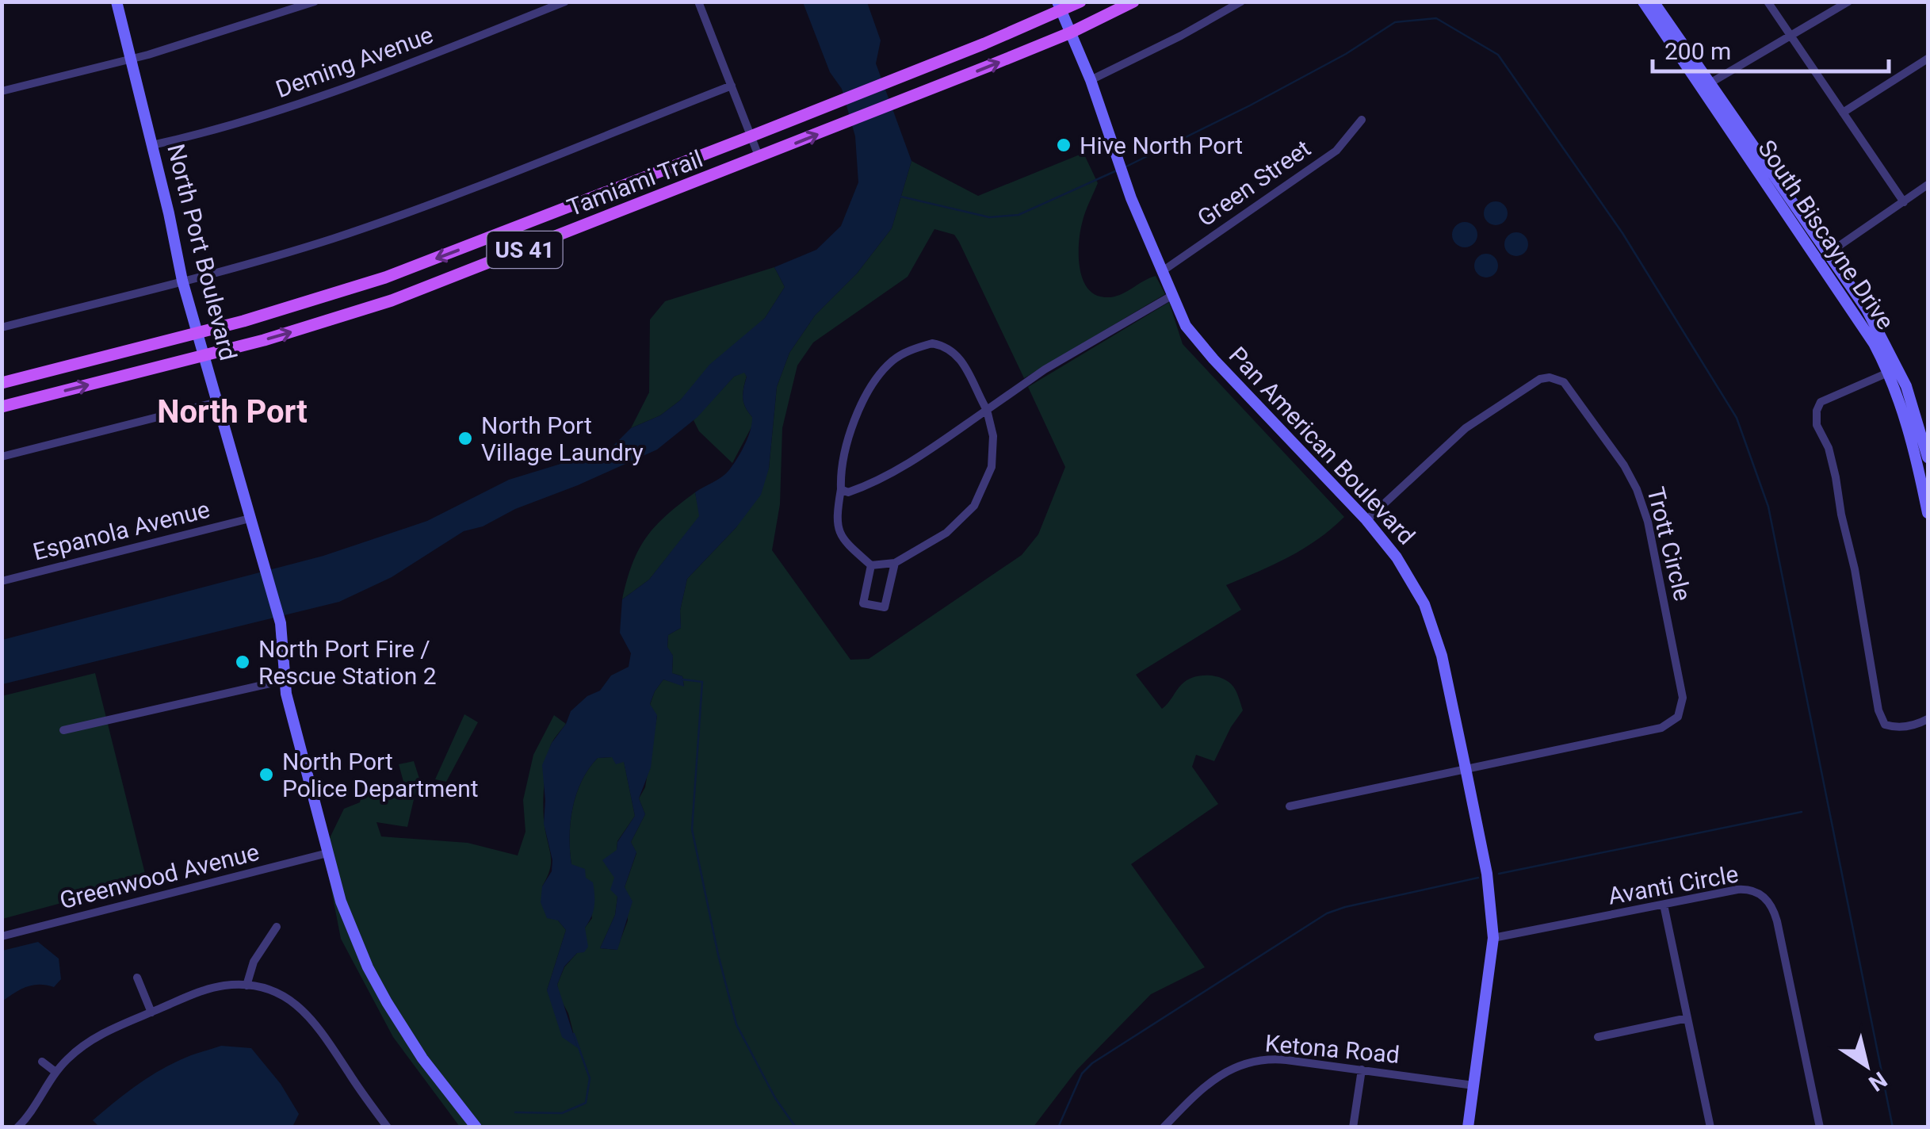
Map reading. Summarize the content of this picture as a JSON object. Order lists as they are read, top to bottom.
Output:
{
  "streets": {
    "main road": ["Tamiami Trail", "US 41"],
    "street": [
      "Deming Avenue",
      "Green Street",
      "South Biscayne Drive",
      "North Port Boulevard",
      "Pan American Boulevard",
      "Espanola Avenue",
      "Trott Circle",
      "Greenwood Avenue",
      "Avanti Circle",
      "Ketona Road"
    ]
  },
  "crossings": [
    ["Deming Avenue", "North Port Boulevard"],
    ["Tamiami Trail", "North Port Boulevard"],
    ["Tamiami Trail", "Pan American Boulevard"],
    ["Green Street", "Pan American Boulevard"],
    ["North Port Boulevard", "Espanola Avenue"],
    ["North Port Boulevard", "Greenwood Avenue"],
    ["Pan American Boulevard", "Trott Circle"],
    ["Pan American Boulevard", "Avanti Circle"],
    ["Pan American Boulevard", "Ketona Road"]
  ],
  "districts": ["North Port"],
  "places": [
    "Hive North Port",
    "North Port Village Laundry",
    "North Port Fire / Rescue Station 2",
    "North Port Police Department"
  ],
  "scale_bar": "200 m",
  "north": "bottom right"
}
